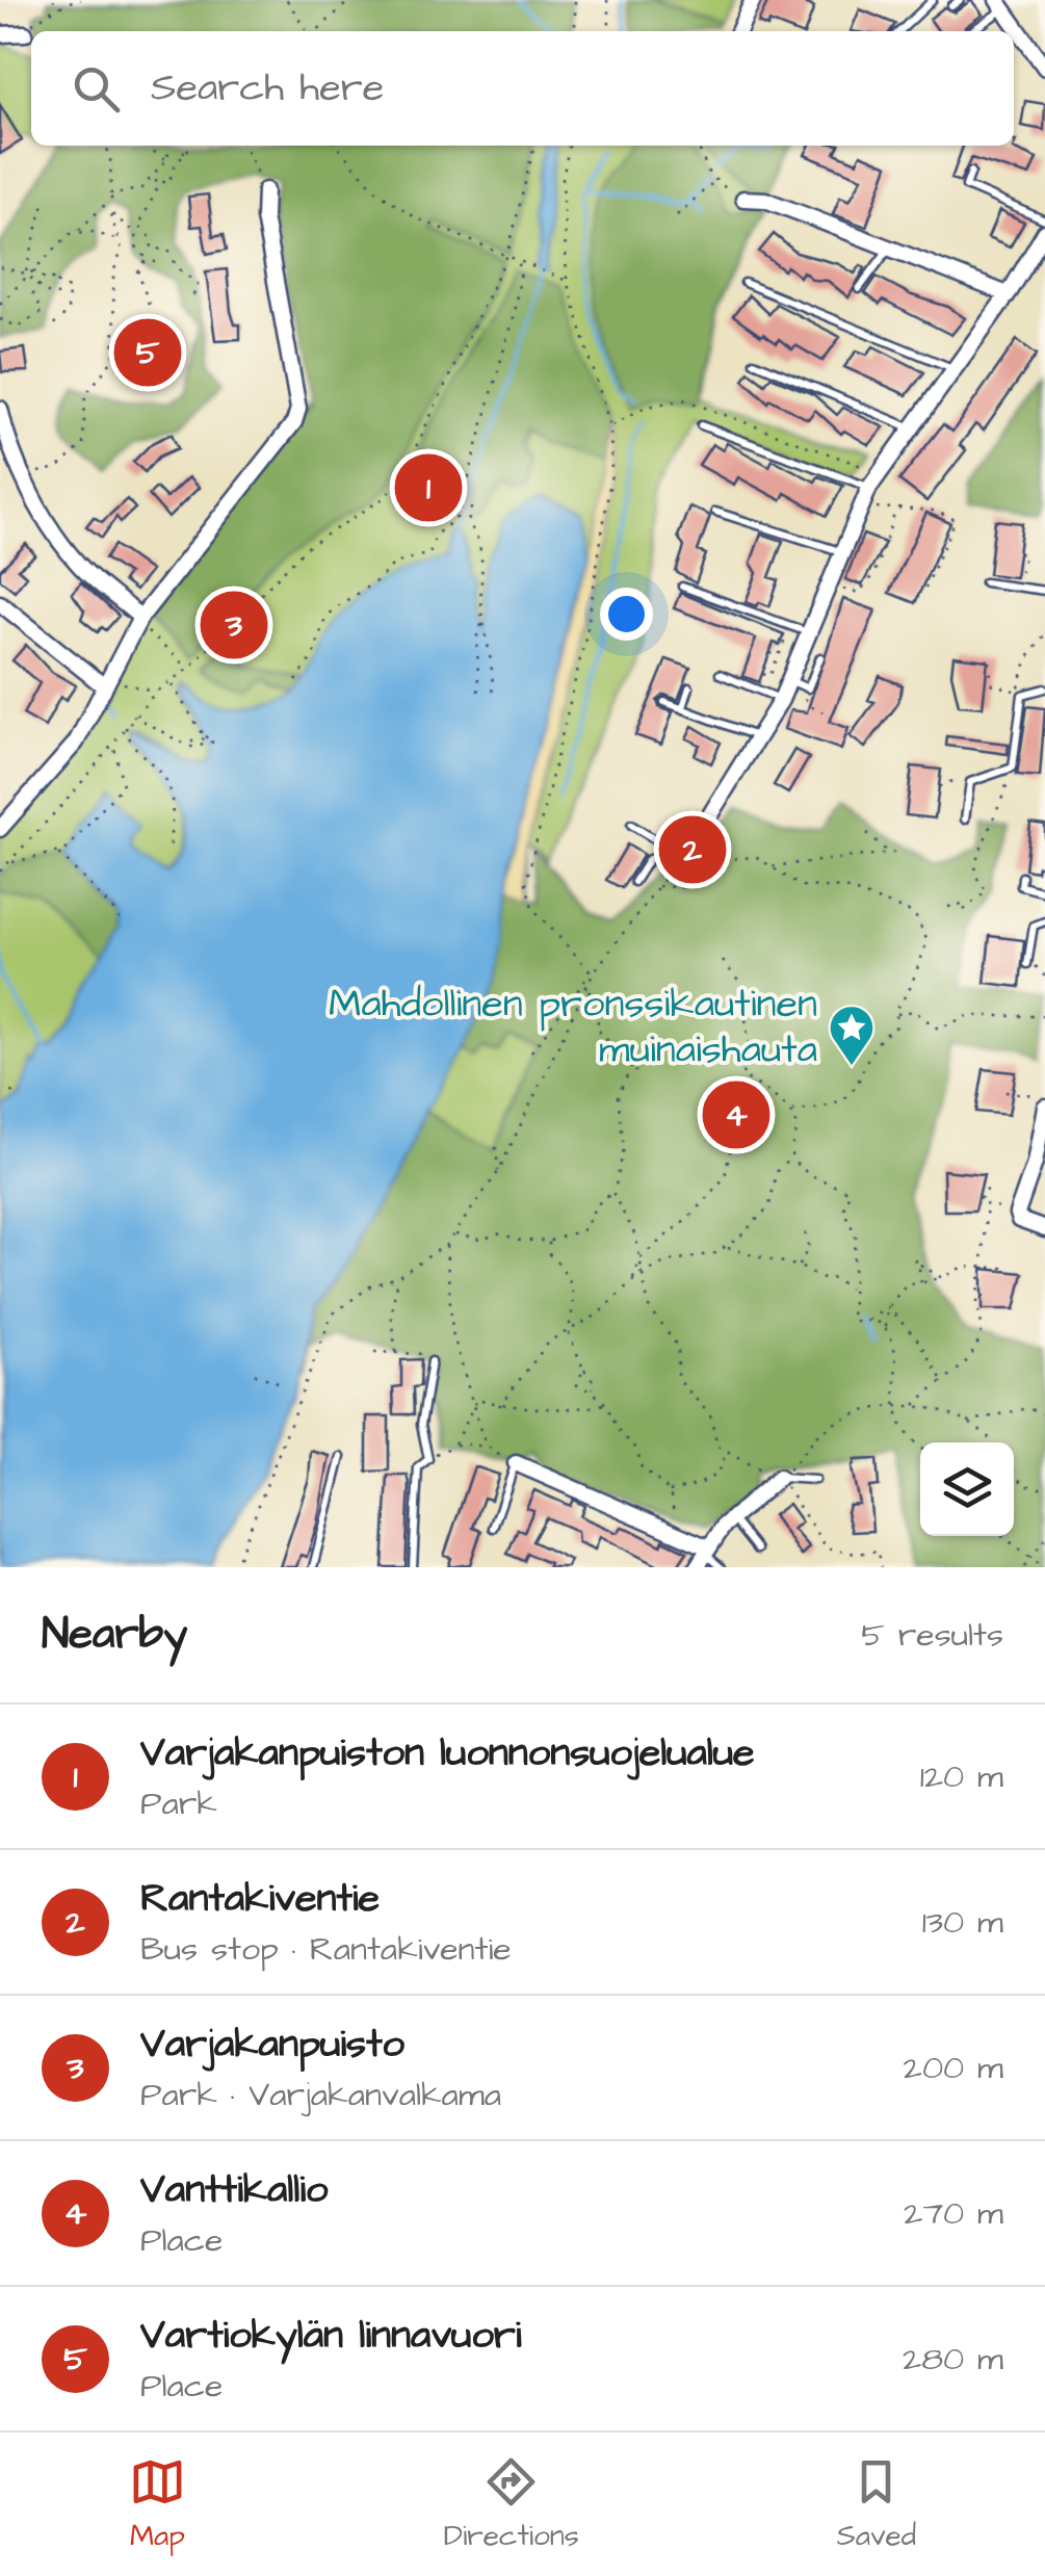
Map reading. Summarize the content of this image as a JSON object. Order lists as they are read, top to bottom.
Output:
{
  "places": {
    "place": ["Mahdollinen pronssikautinen muinaishauta"]
  },
  "page": {
    "search": "Search here",
    "pins": [
      "5",
      "1",
      "3",
      "2",
      "4"
    ],
    "heading": ["Nearby", "5 results"],
    "list": [
      {
        "mark": "1",
        "name": "Varjakanpuiston luonnonsuojelualue",
        "note": "Park",
        "value": "120 m"
      },
      {
        "mark": "2",
        "name": "Rantakiventie",
        "note": "Bus stop · Rantakiventie",
        "value": "130 m"
      },
      {
        "mark": "3",
        "name": "Varjakanpuisto",
        "note": "Park · Varjakanvalkama",
        "value": "200 m"
      },
      {
        "mark": "4",
        "name": "Vanttikallio",
        "note": "Place",
        "value": "270 m"
      },
      {
        "mark": "5",
        "name": "Vartiokylän linnavuori",
        "note": "Place",
        "value": "280 m"
      }
    ],
    "nav": ["Map", "Directions", "Saved"]
  }
}
